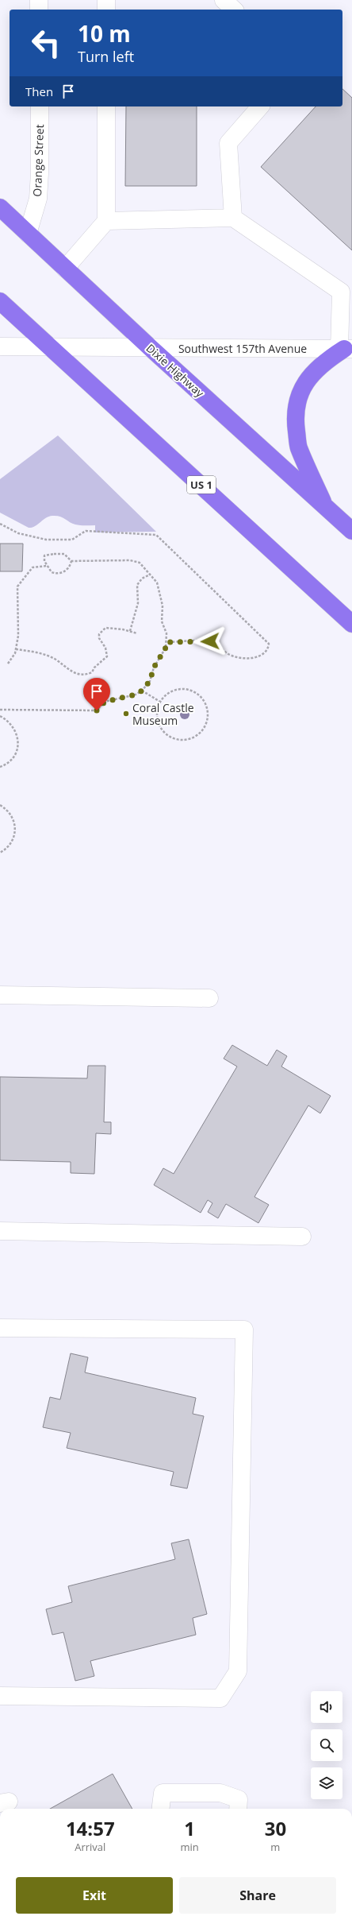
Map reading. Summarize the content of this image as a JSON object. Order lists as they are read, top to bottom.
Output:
{
  "streets": {
    "highway": ["Dixie Highway", "US 1"],
    "street": ["Orange Street", "Southwest 157th Avenue"]
  },
  "crossings": [
    ["Orange Street", "Dixie Highway"],
    ["Southwest 157th Avenue", "Dixie Highway"],
    ["Southwest 157th Avenue", "US 1"]
  ],
  "places": ["Coral Castle Museum"],
  "page": {
    "turn": ["10 m", "Turn left"],
    "then": "Then",
    "eta": [
      "14:57",
      "Arrival",
      "1",
      "min",
      "30",
      "m"
    ],
    "buttons": ["Exit", "Share"]
  }
}
